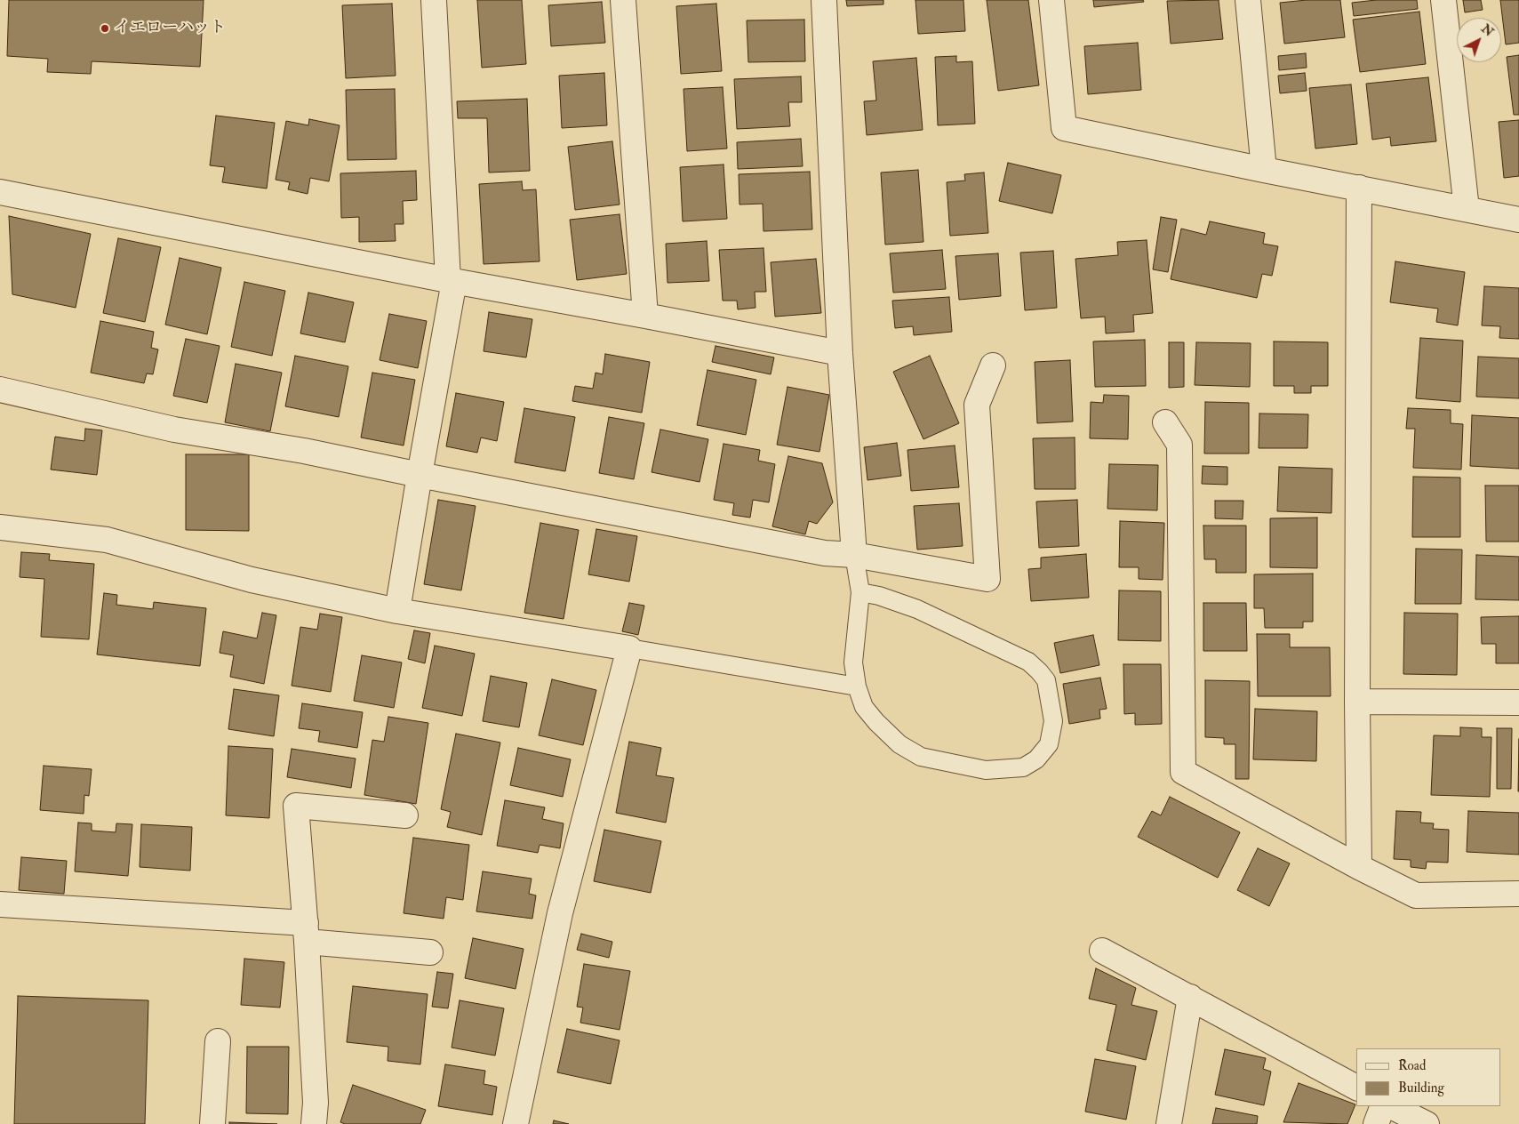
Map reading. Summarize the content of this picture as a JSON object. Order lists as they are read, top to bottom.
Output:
{
  "places": ["イエローハット"],
  "legend": ["Road", "Building"],
  "north": "top right"
}
